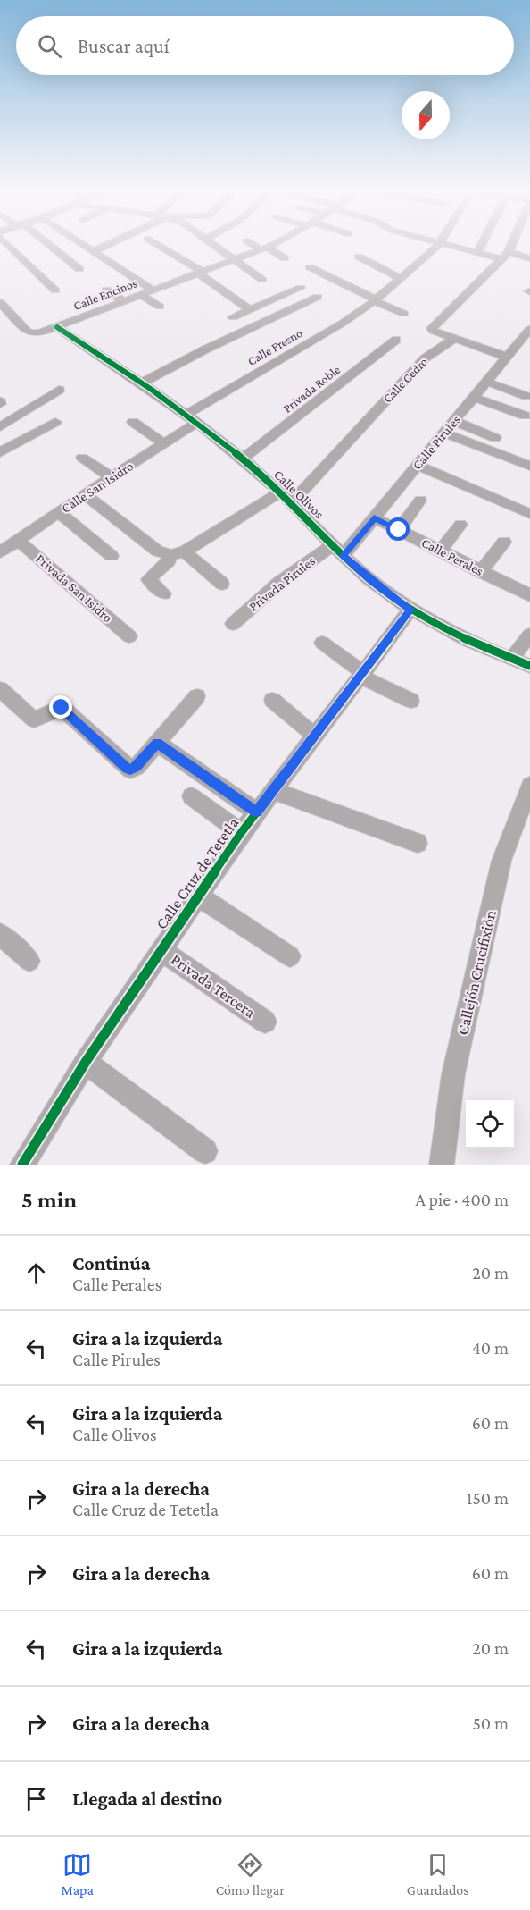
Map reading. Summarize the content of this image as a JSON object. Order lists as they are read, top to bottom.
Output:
{
  "streets": {
    "street": [
      "Calle Encinos",
      "Calle Fresno",
      "Calle Cedro",
      "Privada Roble",
      "Calle Pirules",
      "Calle San Isidro",
      "Calle Olivos",
      "Calle Perales",
      "Privada Pirules",
      "Privada San Isidro",
      "Calle Cruz de Tetetla",
      "Callejón Crucifixión",
      "Privada Tercera"
    ]
  },
  "crossings": [
    ["Calle Encinos", "Calle Olivos"],
    ["Calle Fresno", "Calle San Isidro"],
    ["Calle Fresno", "Calle Olivos"],
    ["Calle Cedro", "Calle Olivos"],
    ["Privada Roble", "Calle Olivos"],
    ["Calle Pirules", "Calle Olivos"],
    ["Calle Pirules", "Calle Perales"],
    ["Calle Pirules", "Privada Pirules"],
    ["Calle San Isidro", "Calle Olivos"],
    ["Calle San Isidro", "Privada San Isidro"],
    ["Calle Olivos", "Privada Pirules"],
    ["Calle Olivos", "Calle Cruz de Tetetla"],
    ["Calle Cruz de Tetetla", "Privada Tercera"]
  ],
  "north": "bottom",
  "page": {
    "search": "Buscar aquí",
    "heading": ["5 min", "A pie · 400 m"],
    "list": [
      ["Continúa", "Calle Perales", "20 m"],
      ["Gira a la izquierda", "Calle Pirules", "40 m"],
      ["Gira a la izquierda", "Calle Olivos", "60 m"],
      ["Gira a la derecha", "Calle Cruz de Tetetla", "150 m"],
      ["Gira a la derecha", "60 m"],
      ["Gira a la izquierda", "20 m"],
      ["Gira a la derecha", "50 m"],
      "Llegada al destino"
    ],
    "nav": ["Mapa", "Cómo llegar", "Guardados"]
  }
}
